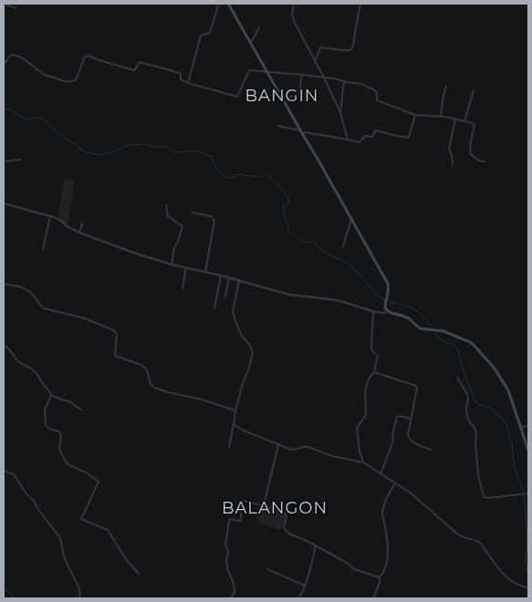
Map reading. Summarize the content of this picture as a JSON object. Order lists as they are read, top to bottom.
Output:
{
  "districts": ["BANGIN", "BALANGON"]
}
